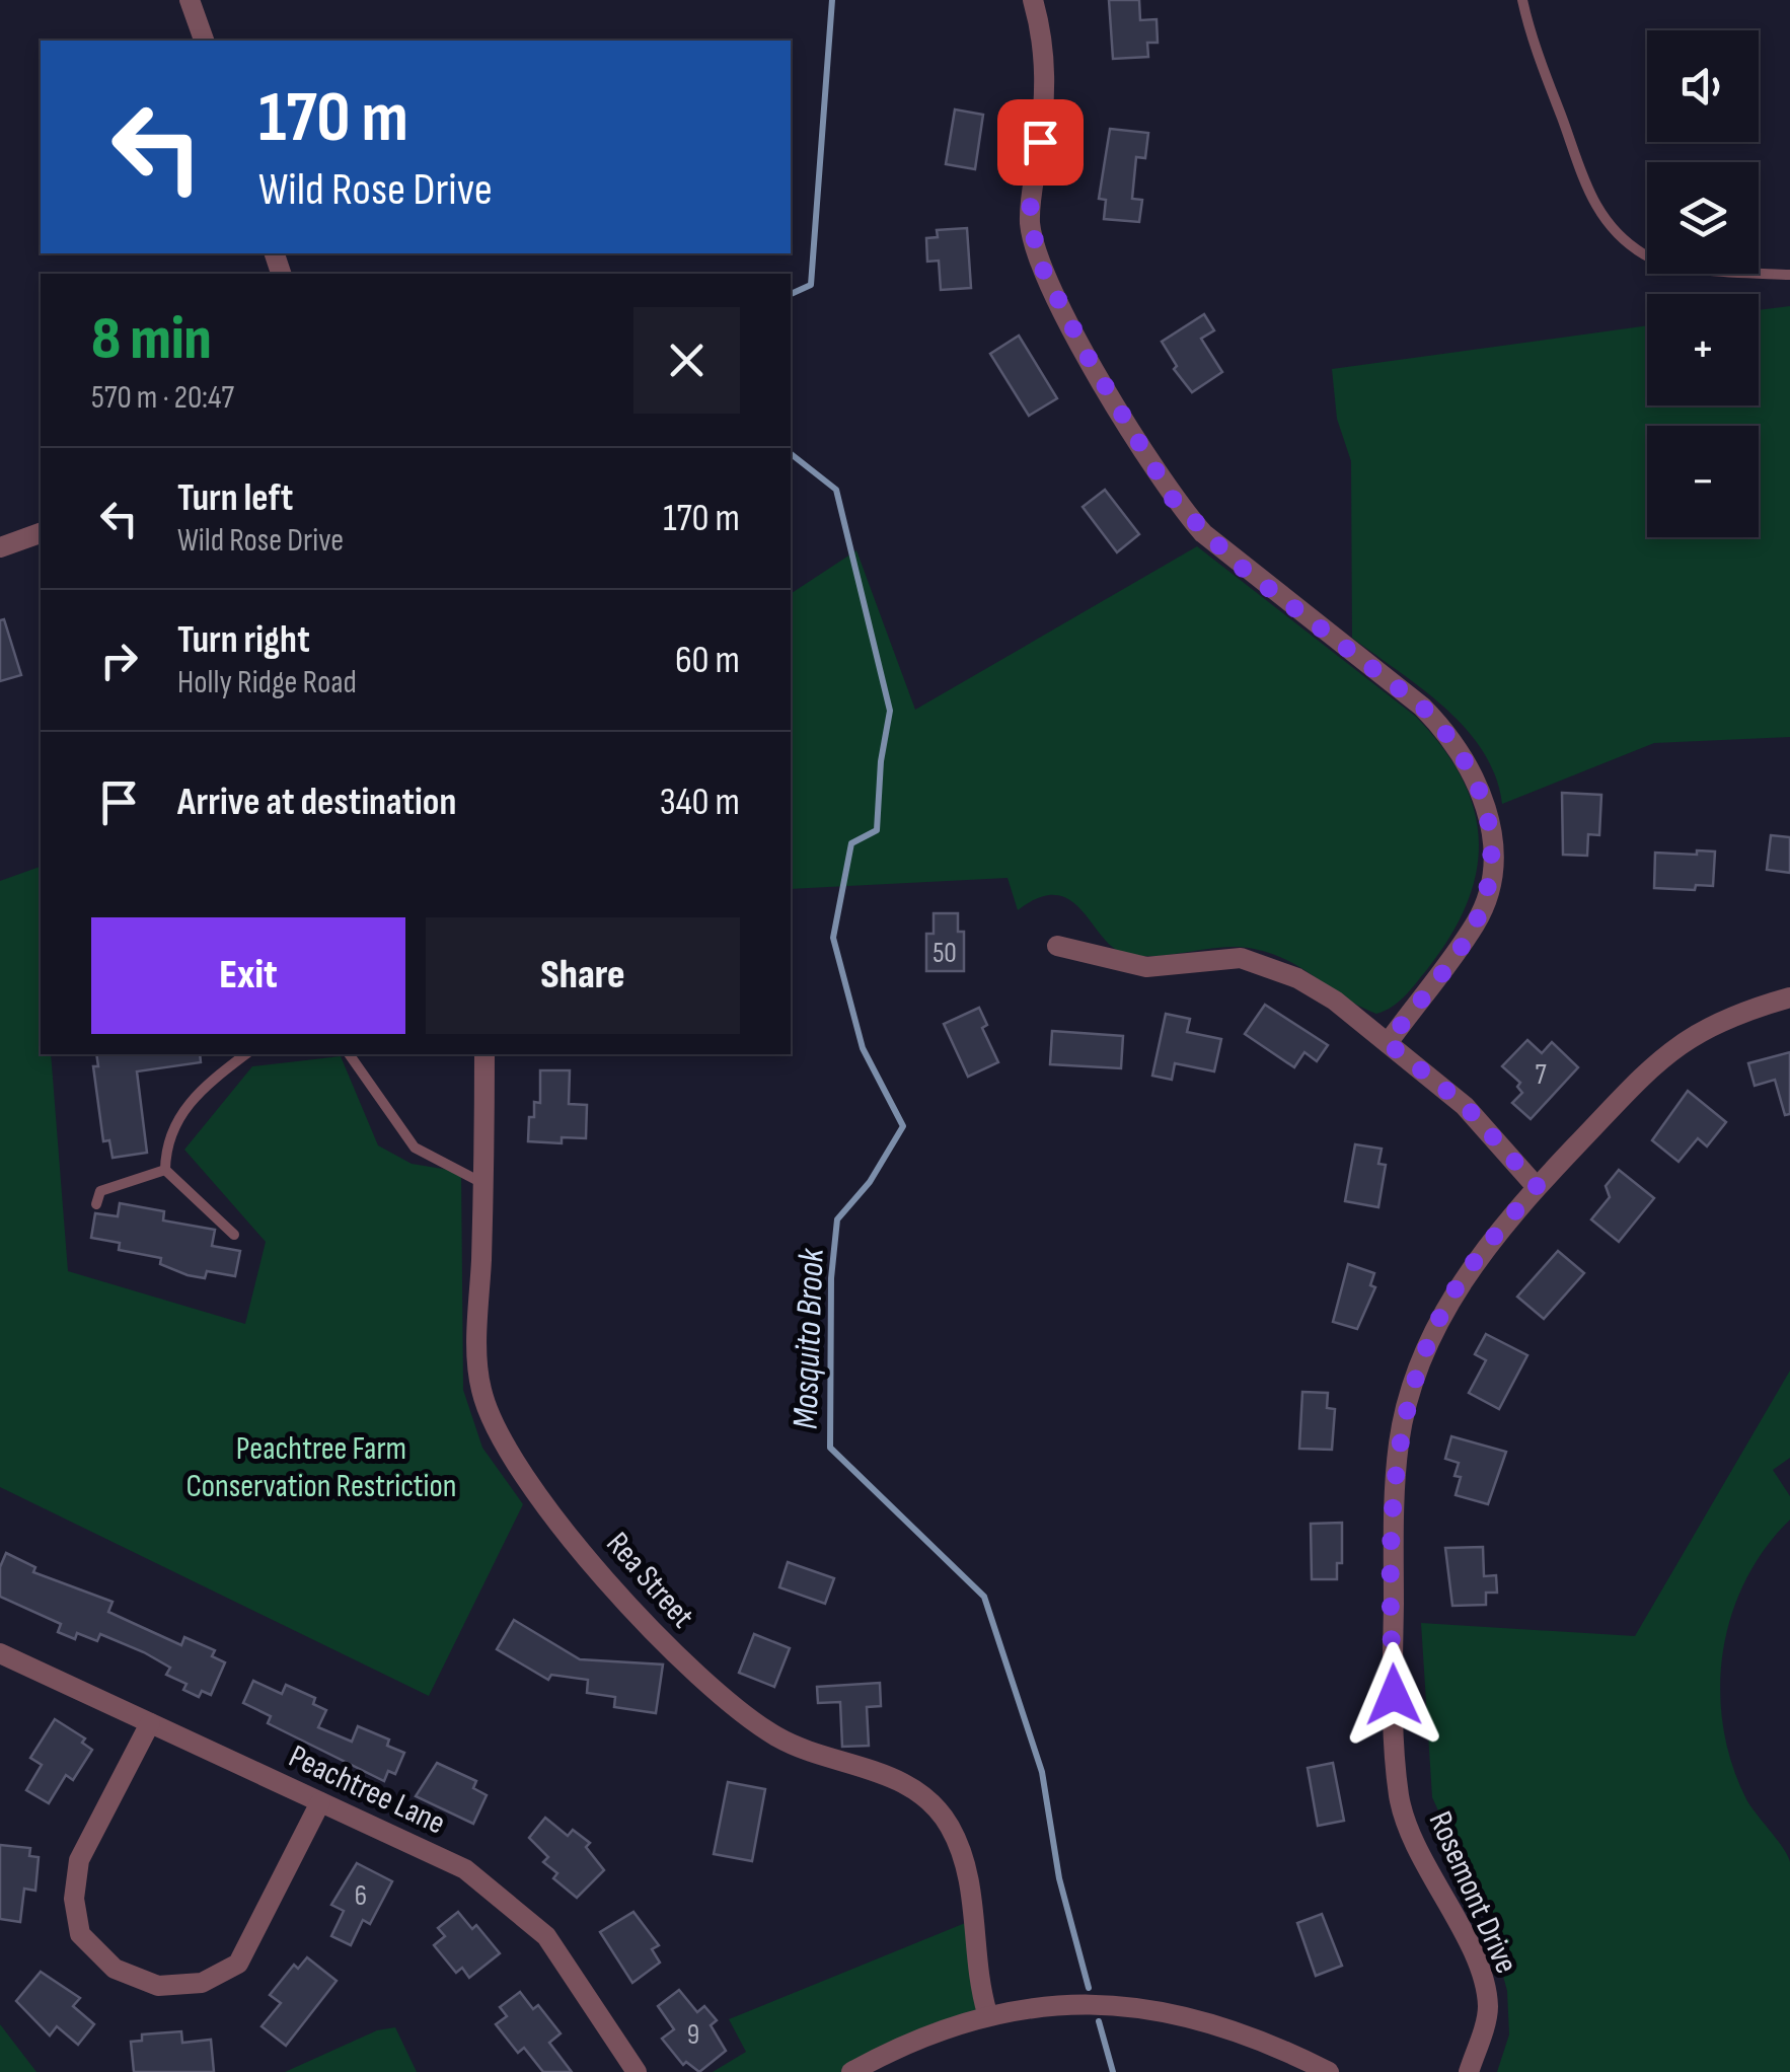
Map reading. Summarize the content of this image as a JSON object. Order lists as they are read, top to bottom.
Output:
{
  "streets": {
    "street": ["Rea Street", "Peachtree Lane", "Rosemont Drive"]
  },
  "water": ["Mosquito Brook"],
  "parks": ["Peachtree Farm Conservation Restriction"],
  "house_numbers": [
    "50",
    "7",
    "6",
    "9"
  ],
  "page": {
    "map_buttons": ["+", "−"],
    "turn": ["170 m", "Wild Rose Drive"],
    "heading": ["8 min", "570 m · 20:47"],
    "list": [
      {
        "name": "Turn left",
        "note": "Wild Rose Drive",
        "value": "170 m"
      },
      {
        "name": "Turn right",
        "note": "Holly Ridge Road",
        "value": "60 m"
      },
      {
        "name": "Arrive at destination",
        "value": "340 m"
      }
    ],
    "buttons": ["Exit", "Share"]
  }
}
